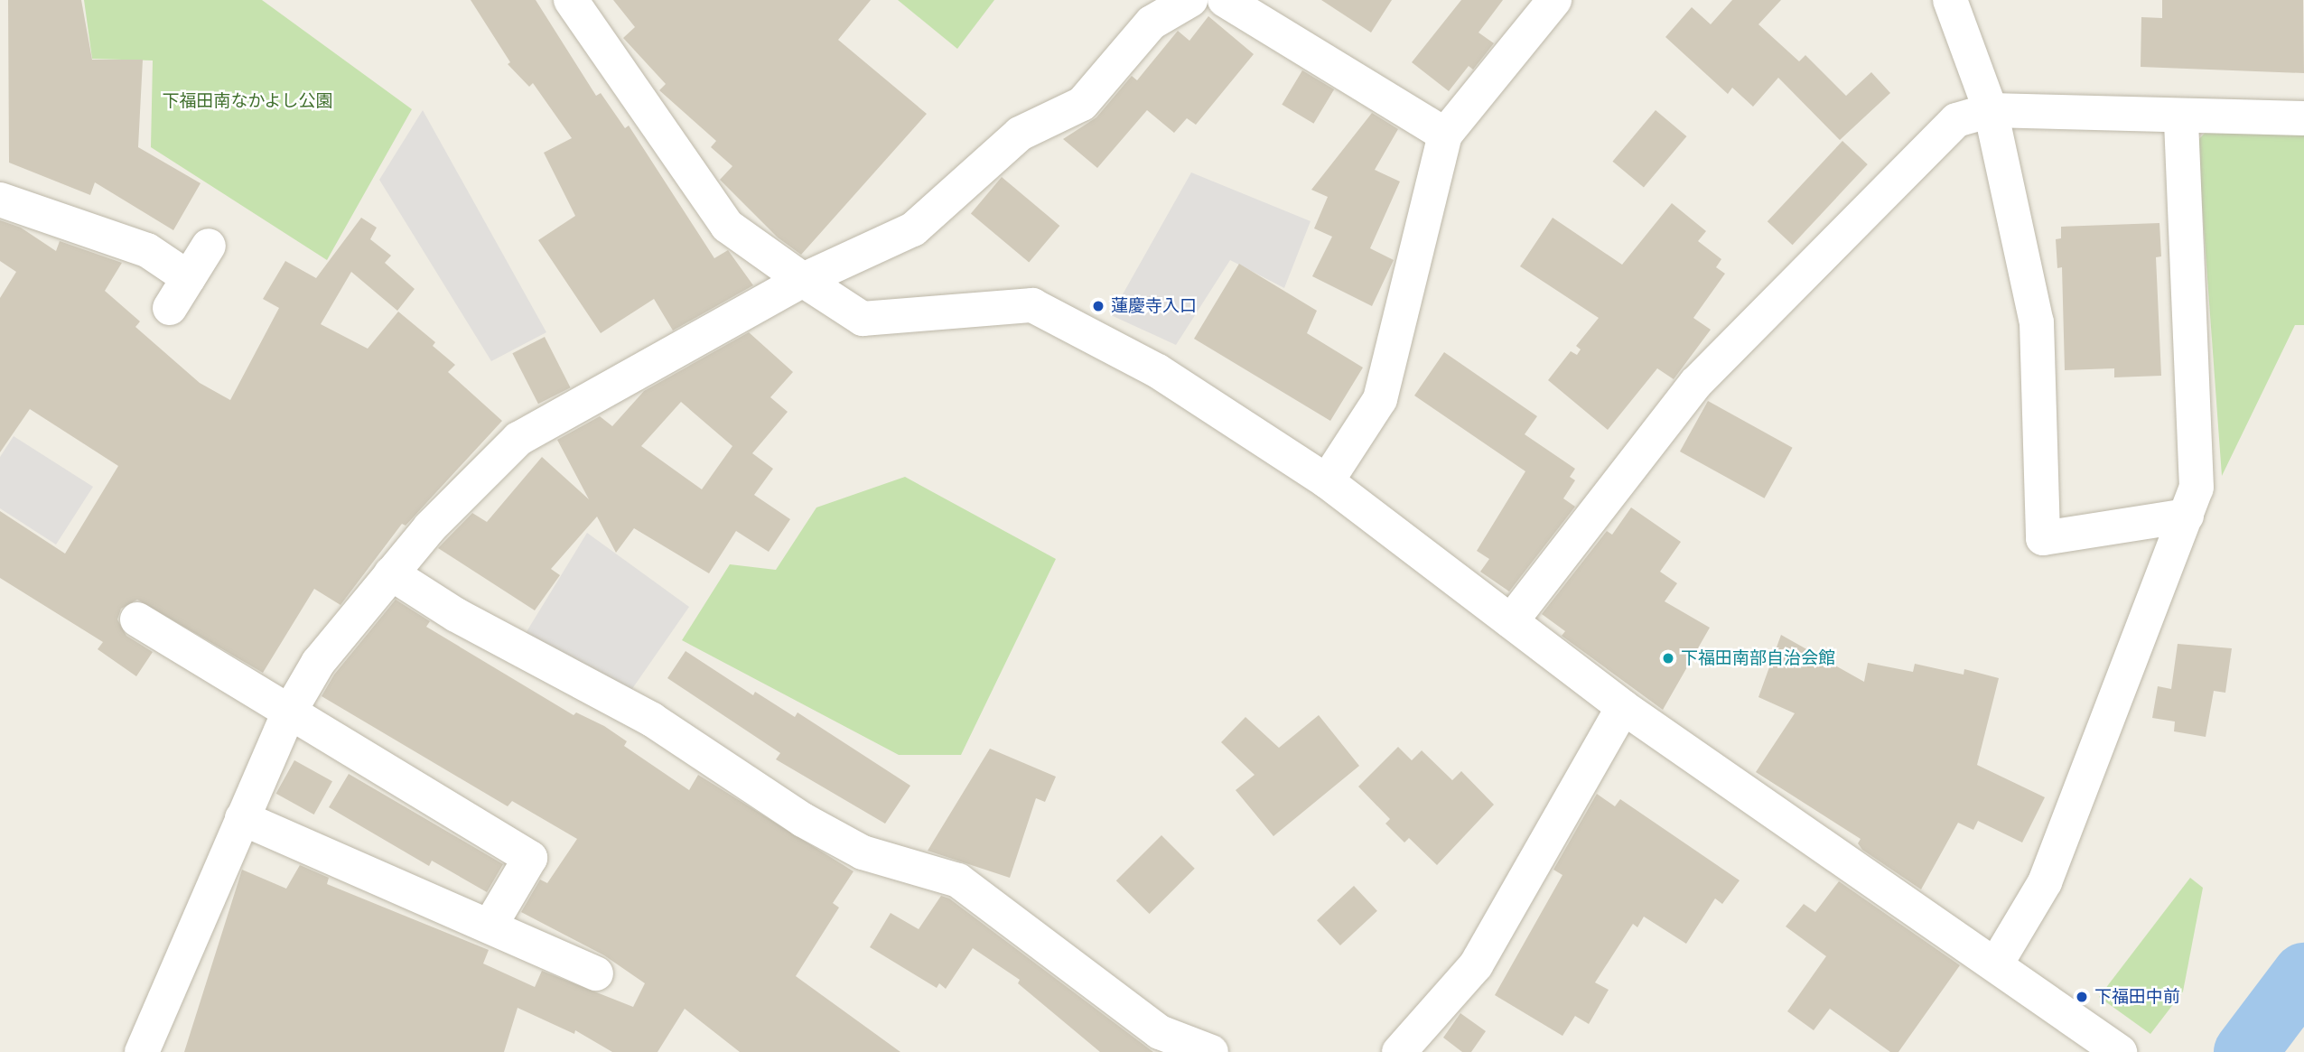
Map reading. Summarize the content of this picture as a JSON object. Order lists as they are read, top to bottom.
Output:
{
  "parks": ["下福田南なかよし公園"],
  "places": ["蓮慶寺入口", "下福田南部自治会館", "下福田中前"]
}
